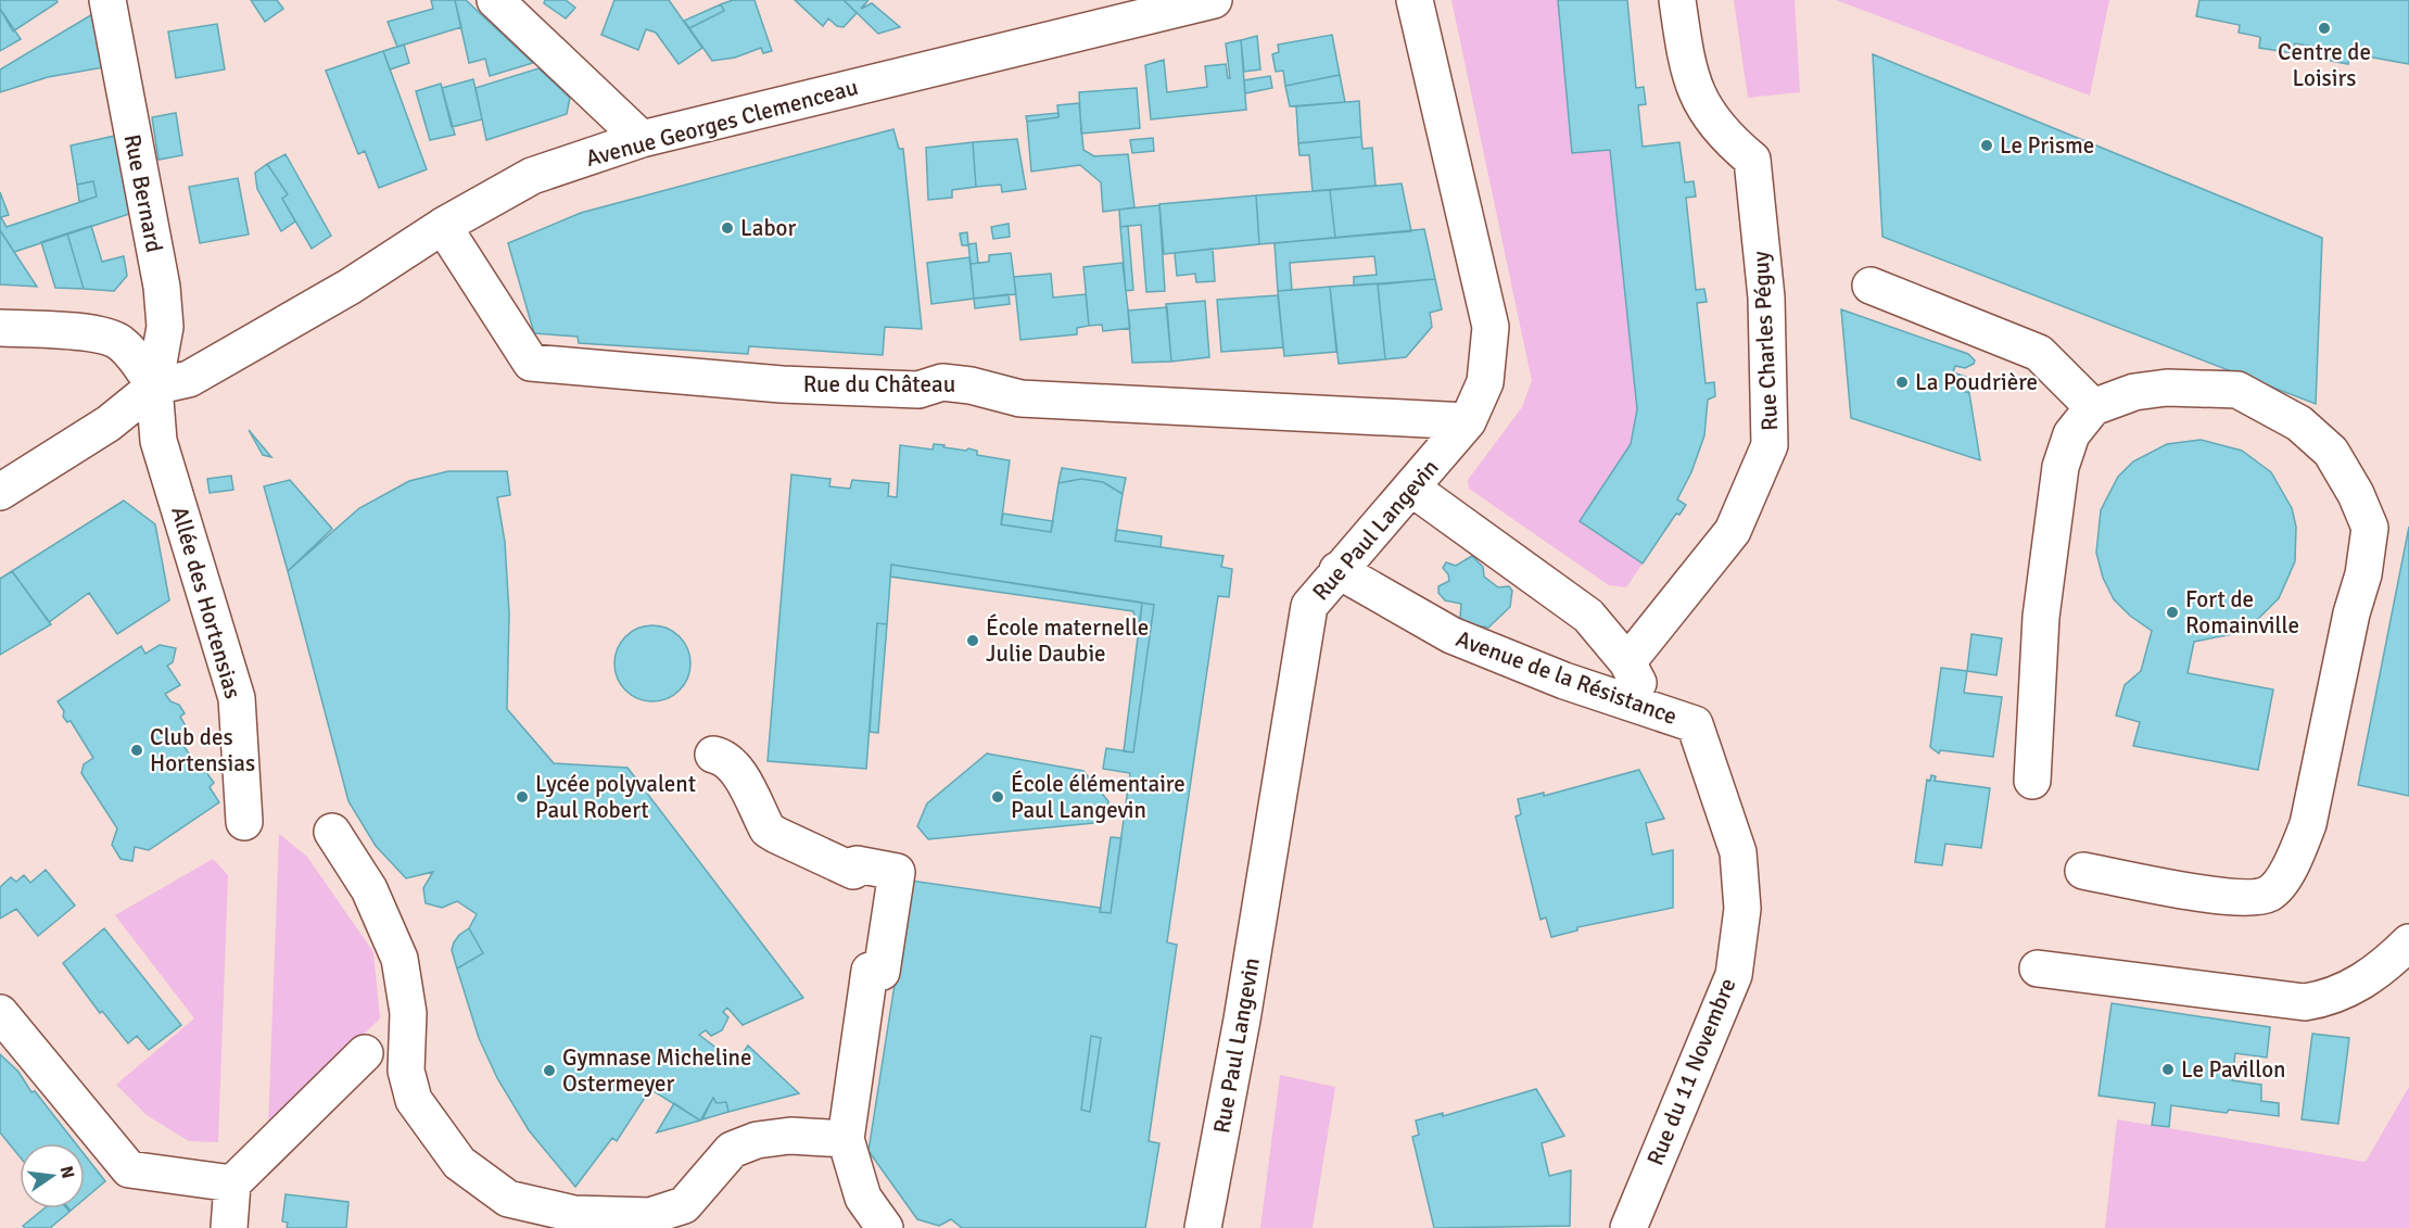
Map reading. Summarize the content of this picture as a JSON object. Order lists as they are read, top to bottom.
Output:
{
  "streets": {
    "street": [
      "Avenue Georges Clemenceau",
      "Rue Bernard",
      "Rue Charles Péguy",
      "Rue du Château",
      "Rue Paul Langevin",
      "Allée des Hortensias",
      "Avenue de la Résistance",
      "Rue du 11 Novembre"
    ]
  },
  "crossings": [
    ["Avenue Georges Clemenceau", "Rue Bernard"],
    ["Avenue Georges Clemenceau", "Rue du Château"],
    ["Avenue Georges Clemenceau", "Allée des Hortensias"],
    ["Rue Bernard", "Allée des Hortensias"],
    ["Rue du Château", "Rue Paul Langevin"],
    ["Rue Paul Langevin", "Avenue de la Résistance"],
    ["Avenue de la Résistance", "Rue du 11 Novembre"]
  ],
  "places": [
    "Centre de Loisirs",
    "Le Prisme",
    "Labor",
    "La Poudrière",
    "Fort de Romainville",
    "École maternelle Julie Daubie",
    "Club des Hortensias",
    "Lycée polyvalent Paul Robert",
    "École élémentaire Paul Langevin",
    "Le Pavillon",
    "Gymnase Micheline Ostermeyer"
  ],
  "north": "right"
}
